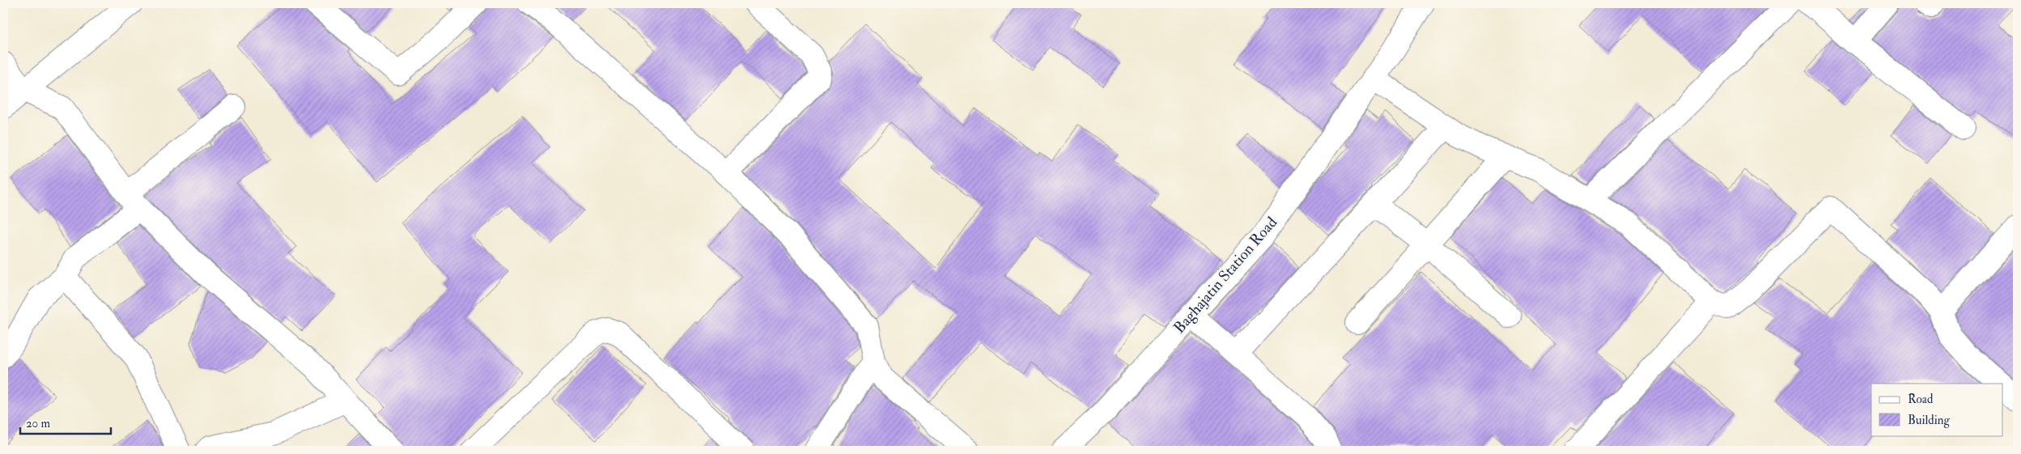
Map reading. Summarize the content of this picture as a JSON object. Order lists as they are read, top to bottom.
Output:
{
  "streets": {
    "street": ["Baghajatin Station Road"]
  },
  "legend": ["Road", "Building"],
  "scale_bar": "20 m"
}
